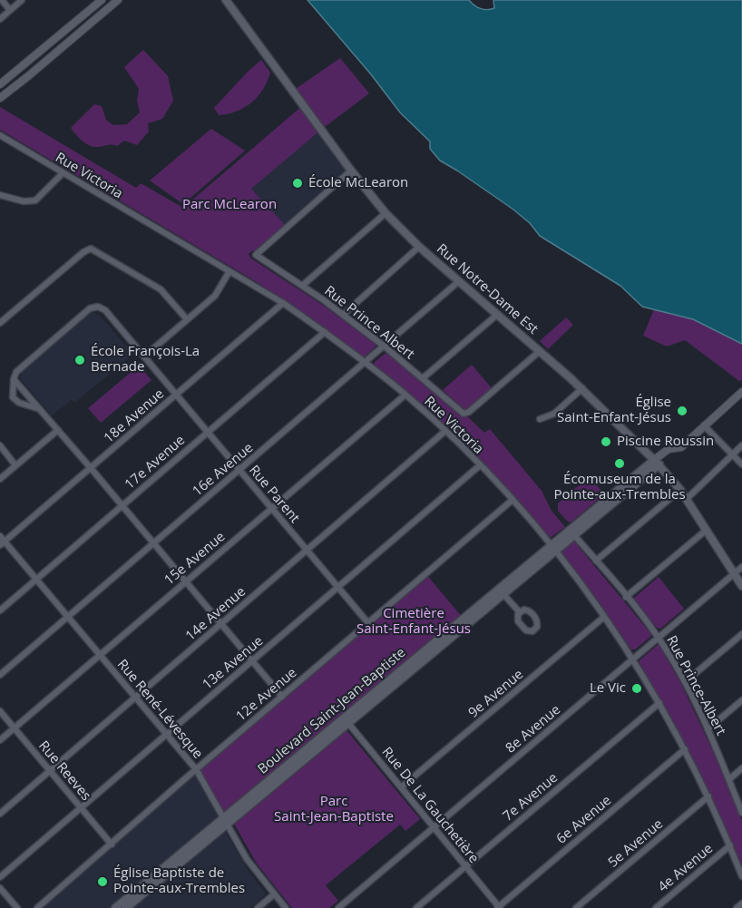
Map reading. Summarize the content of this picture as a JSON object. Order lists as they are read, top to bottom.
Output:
{
  "streets": {
    "main road": ["Rue Notre-Dame Est", "Boulevard Saint-Jean-Baptiste"],
    "street": [
      "Rue Victoria",
      "Rue Prince Albert",
      "18e Avenue",
      "17e Avenue",
      "16e Avenue",
      "Rue Parent",
      "15e Avenue",
      "14e Avenue",
      "13e Avenue",
      "Rue Prince-Albert",
      "9e Avenue",
      "12e Avenue",
      "Rue René-Lévesque",
      "8e Avenue",
      "Rue Reeves",
      "7e Avenue",
      "Rue De La Gauchetière",
      "6e Avenue",
      "5e Avenue",
      "4e Avenue"
    ]
  },
  "crossings": [
    ["Rue Victoria", "18e Avenue"],
    ["Rue Victoria", "17e Avenue"],
    ["Rue Victoria", "16e Avenue"],
    ["Rue Victoria", "15e Avenue"],
    ["Rue Victoria", "14e Avenue"],
    ["Rue Victoria", "13e Avenue"],
    ["Rue Victoria", "9e Avenue"],
    ["Rue Victoria", "12e Avenue"],
    ["Rue Victoria", "Boulevard Saint-Jean-Baptiste"],
    ["Rue Victoria", "8e Avenue"],
    ["Rue Victoria", "7e Avenue"],
    ["Rue Victoria", "6e Avenue"],
    ["Rue Victoria", "5e Avenue"],
    ["Rue Victoria", "4e Avenue"],
    ["Rue Notre-Dame Est", "Rue Prince Albert"],
    ["Rue Notre-Dame Est", "16e Avenue"],
    ["Rue Notre-Dame Est", "Boulevard Saint-Jean-Baptiste"],
    ["Rue Notre-Dame Est", "8e Avenue"],
    ["Rue Prince Albert", "16e Avenue"],
    ["18e Avenue", "Rue Parent"],
    ["18e Avenue", "Rue René-Lévesque"],
    ["17e Avenue", "Rue Parent"],
    ["17e Avenue", "Rue René-Lévesque"],
    ["16e Avenue", "Rue Parent"],
    ["16e Avenue", "Rue René-Lévesque"],
    ["Rue Parent", "15e Avenue"],
    ["Rue Parent", "14e Avenue"],
    ["Rue Parent", "13e Avenue"],
    ["Rue Parent", "12e Avenue"],
    ["15e Avenue", "Rue René-Lévesque"],
    ["15e Avenue", "Rue Reeves"],
    ["14e Avenue", "Rue René-Lévesque"],
    ["14e Avenue", "Rue Reeves"],
    ["13e Avenue", "Rue René-Lévesque"],
    ["13e Avenue", "Rue Reeves"],
    ["Rue Prince-Albert", "Boulevard Saint-Jean-Baptiste"],
    ["Rue Prince-Albert", "8e Avenue"],
    ["9e Avenue", "Rue De La Gauchetière"],
    ["12e Avenue", "Rue René-Lévesque"],
    ["12e Avenue", "Rue Reeves"],
    ["Rue René-Lévesque", "Boulevard Saint-Jean-Baptiste"],
    ["Boulevard Saint-Jean-Baptiste", "Rue De La Gauchetière"],
    ["8e Avenue", "Rue De La Gauchetière"],
    ["7e Avenue", "Rue De La Gauchetière"],
    ["Rue De La Gauchetière", "6e Avenue"]
  ],
  "parks": ["Parc McLearon", "Cimetière Saint-Enfant-Jésus", "Parc Saint-Jean-Baptiste"],
  "places": [
    "École McLearon",
    "École François-La Bernade",
    "Église Saint-Enfant-Jésus",
    "Piscine Roussin",
    "Écomuseum de la Pointe-aux-Trembles",
    "Le Vic",
    "Église Baptiste de Pointe-aux-Trembles"
  ]
}
